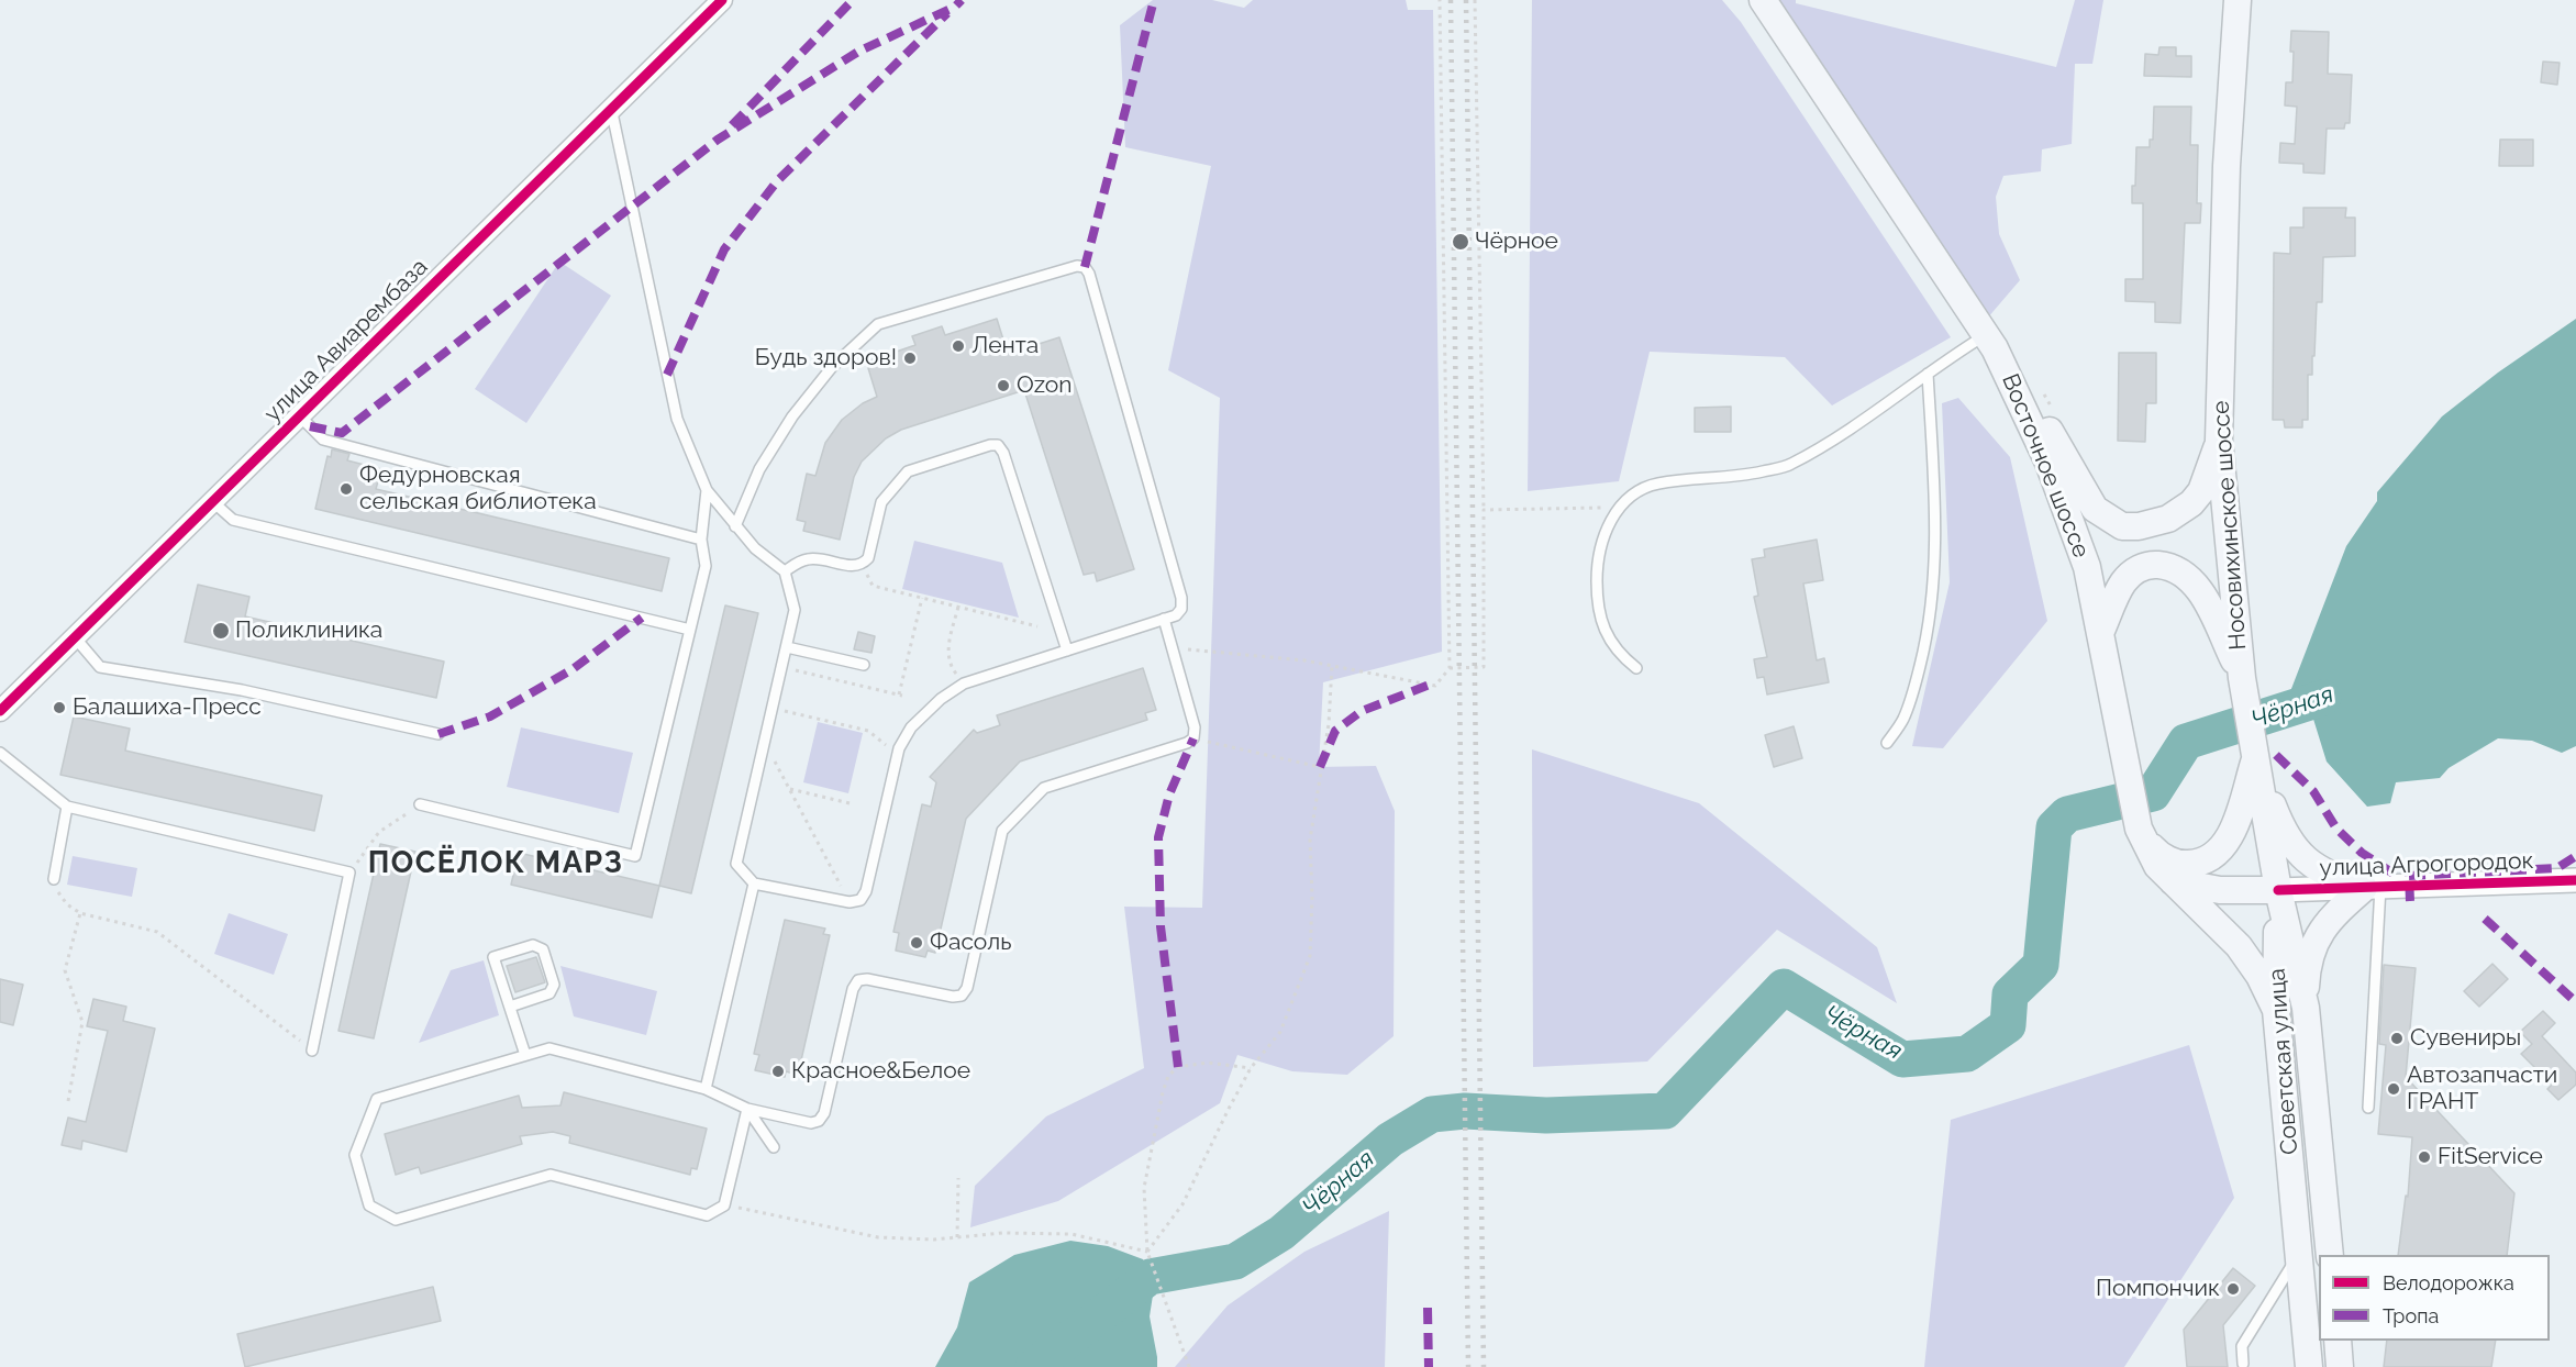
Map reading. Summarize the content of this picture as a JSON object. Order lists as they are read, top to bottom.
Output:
{
  "streets": {
    "main road": ["Восточное шоссе", "Носовихинское шоссе", "Советская улица"],
    "street": ["улица Авиарембаза", "улица Агрогородок"]
  },
  "crossings": [
    ["Восточное шоссе", "Советская улица"],
    ["Носовихинское шоссе", "улица Агрогородок"],
    ["Носовихинское шоссе", "Советская улица"],
    ["улица Агрогородок", "Советская улица"]
  ],
  "districts": ["ПОСЁЛОК МАРЗ"],
  "water": ["Чёрная"],
  "places": [
    "Чёрное",
    "Лента",
    "Будь здоров!",
    "Ozon",
    "Федурновская сельская библиотека",
    "Поликлиника",
    "Балашиха-Пресс",
    "Фасоль",
    "Сувениры",
    "Красное&Белое",
    "Автозапчасти ГРАНТ",
    "FitService",
    "Помпончик"
  ],
  "legend": ["Велодорожка", "Тропа"]
}
